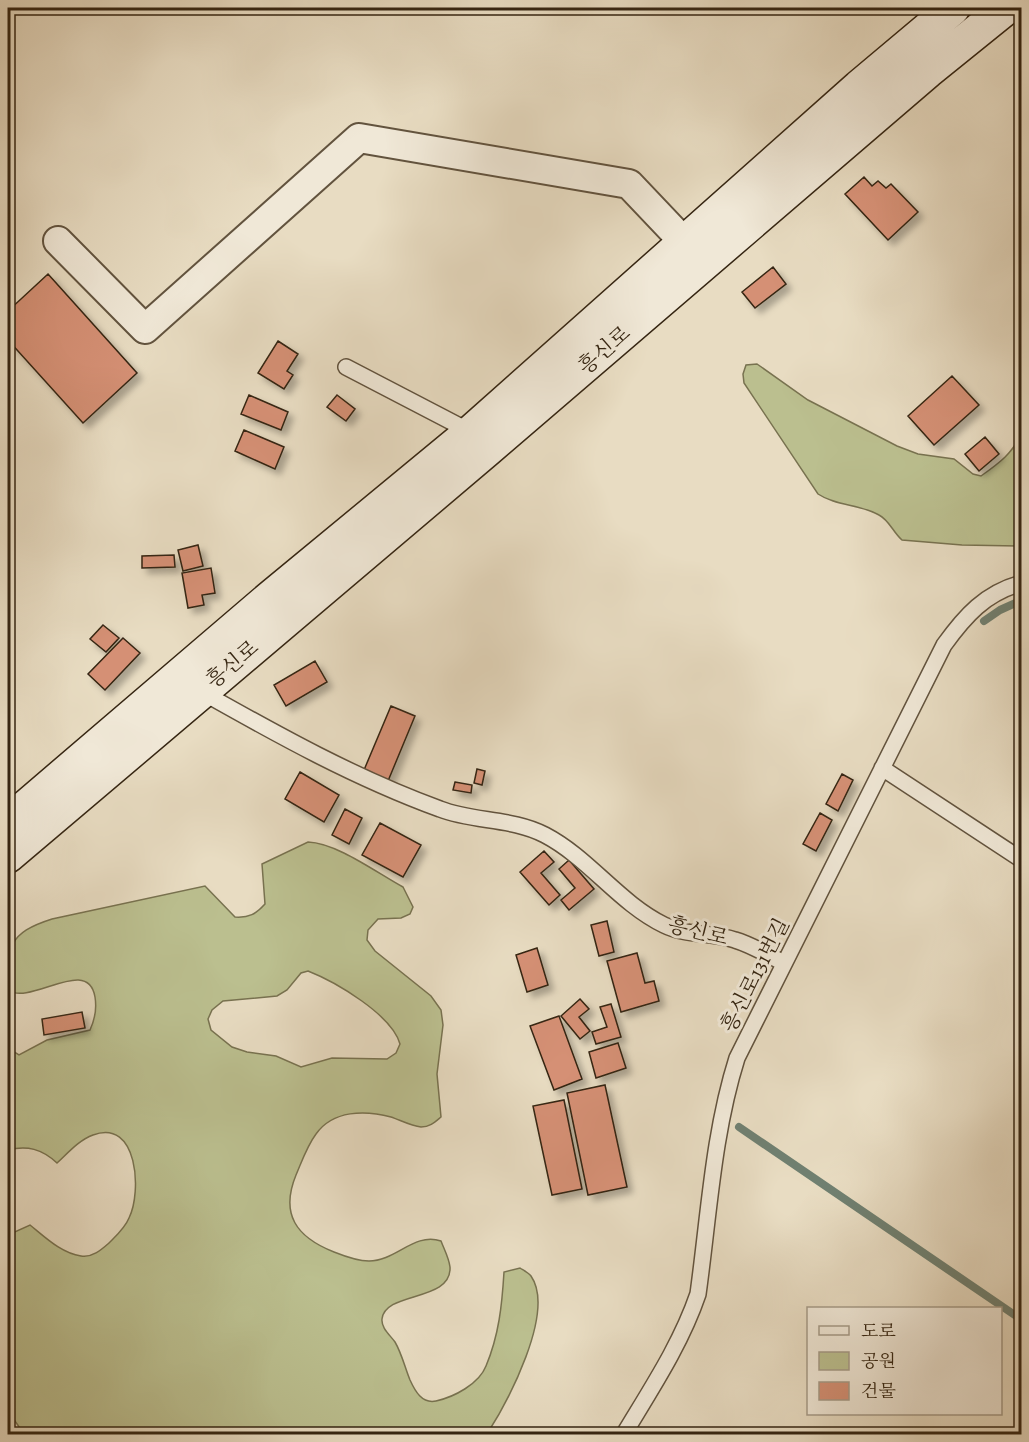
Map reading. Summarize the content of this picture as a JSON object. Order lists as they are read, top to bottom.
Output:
{
  "streets": {
    "main road": ["흥신로"],
    "lane": ["흥신로131번길"]
  },
  "crossings": [
    ["흥신로", "흥신로131번길"]
  ],
  "legend": ["도로", "공원", "건물"]
}
